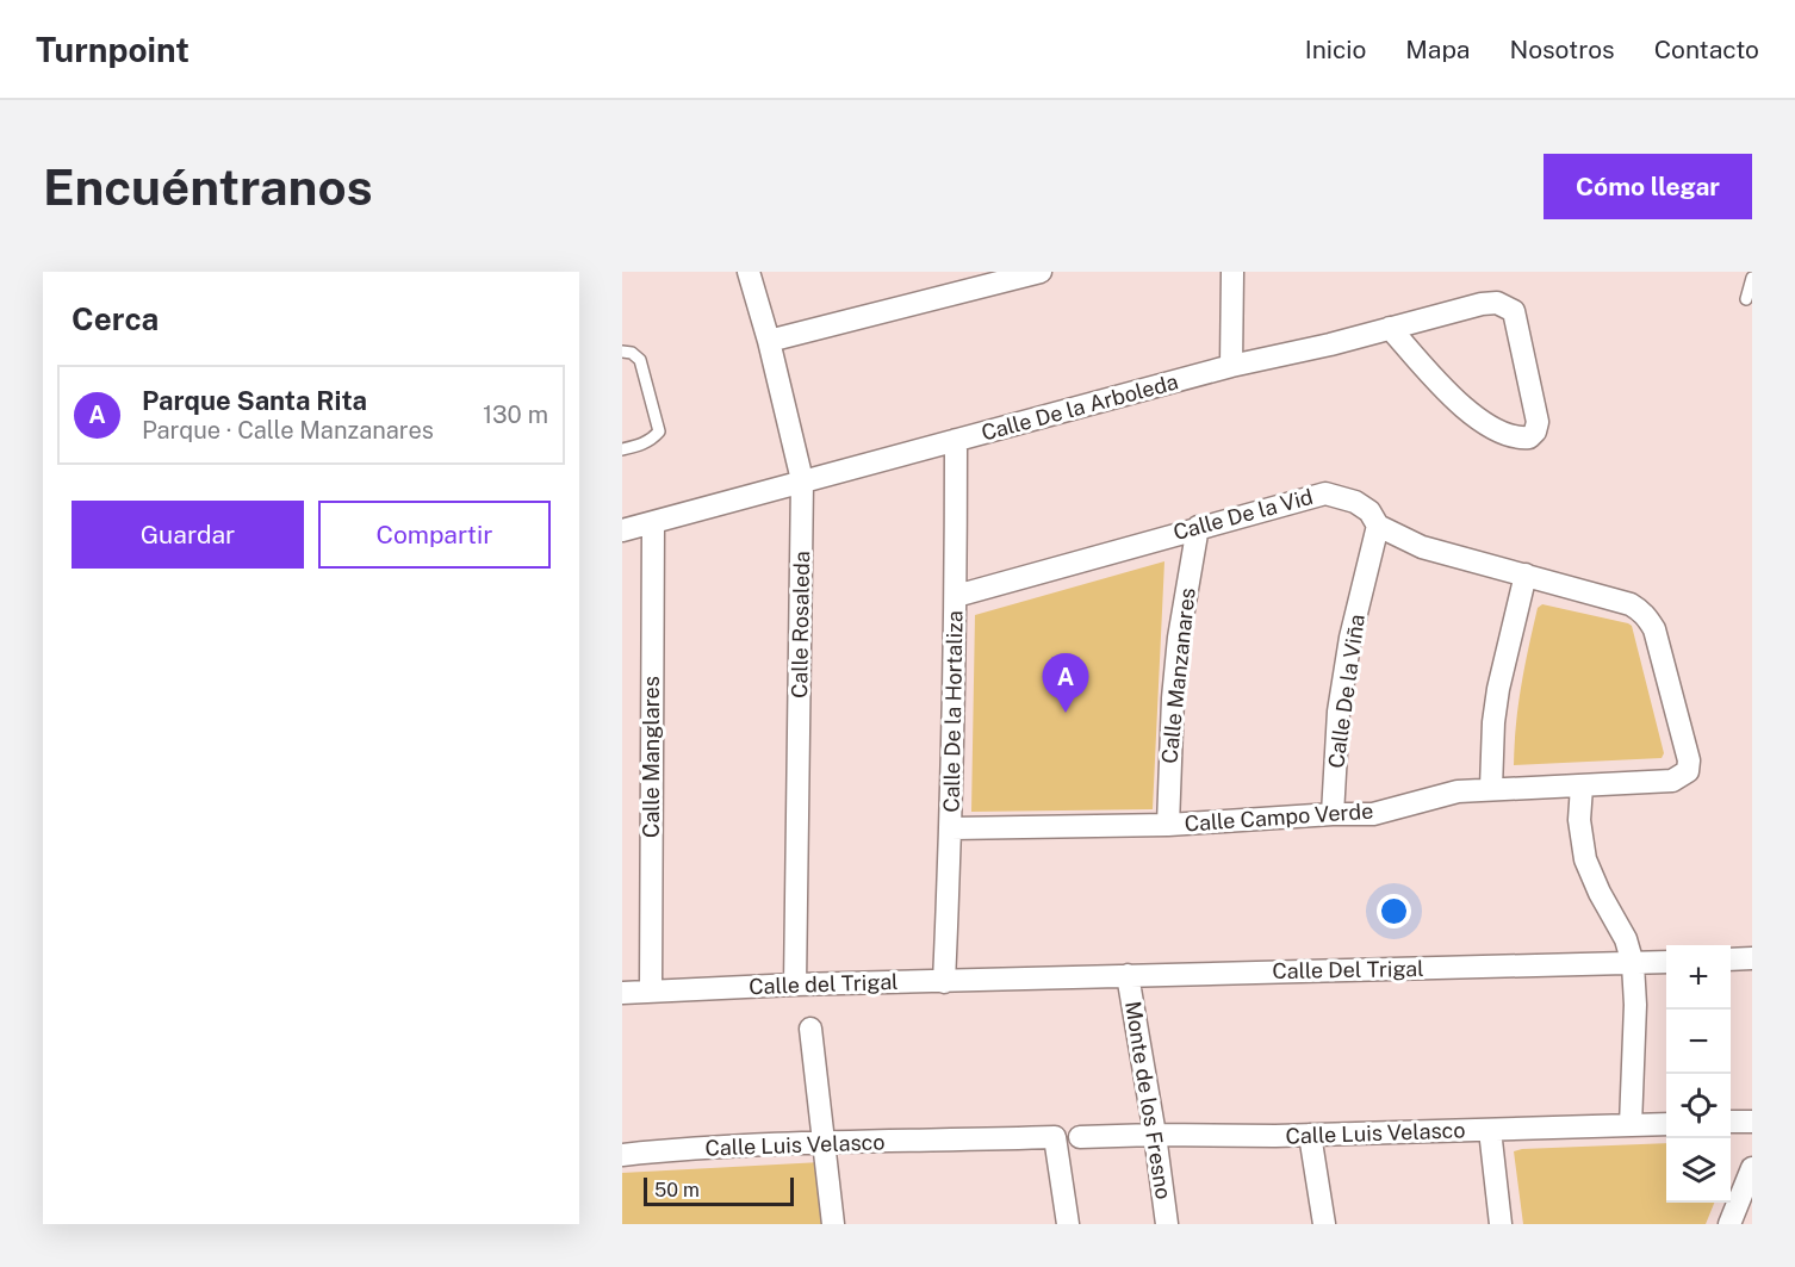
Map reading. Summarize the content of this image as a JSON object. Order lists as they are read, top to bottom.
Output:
{
  "streets": {
    "street": [
      "Calle De la Arboleda",
      "Calle De la Vid",
      "Calle Rosaleda",
      "Calle Manzanares",
      "Calle De la Viña",
      "Calle De la Hortaliza",
      "Calle Manglares",
      "Calle Campo Verde",
      "Calle Del Trigal",
      "Calle del Trigal",
      "Monte de los Fresno",
      "Calle Luis Velasco"
    ]
  },
  "crossings": [
    ["Calle De la Arboleda", "Calle Rosaleda"],
    ["Calle De la Arboleda", "Calle De la Hortaliza"],
    ["Calle De la Arboleda", "Calle Manglares"],
    ["Calle De la Vid", "Calle Manzanares"],
    ["Calle De la Vid", "Calle De la Viña"],
    ["Calle De la Vid", "Calle De la Hortaliza"],
    ["Calle De la Vid", "Calle Campo Verde"],
    ["Calle Rosaleda", "Calle del Trigal"],
    ["Calle Manzanares", "Calle Campo Verde"],
    ["Calle De la Viña", "Calle Campo Verde"],
    ["Calle De la Hortaliza", "Calle Campo Verde"],
    ["Calle De la Hortaliza", "Calle del Trigal"],
    ["Calle Manglares", "Calle del Trigal"],
    ["Calle Del Trigal", "Calle del Trigal"],
    ["Calle Del Trigal", "Monte de los Fresno"],
    ["Monte de los Fresno", "Calle Luis Velasco"]
  ],
  "scale_bar": "50 m",
  "page": {
    "header": "Turnpoint",
    "nav": [
      "Inicio",
      "Mapa",
      "Nosotros",
      "Contacto"
    ],
    "buttons": [
      "Cómo llegar",
      ["Guardar", "Compartir"]
    ],
    "title": "Encuéntranos",
    "heading": "Cerca",
    "list": [
      {
        "mark": "A",
        "name": "Parque Santa Rita",
        "note": "Parque · Calle Manzanares",
        "value": "130 m"
      }
    ],
    "pins": "A",
    "map_buttons": ["+", "−"],
    "scale": "50 m"
  }
}
